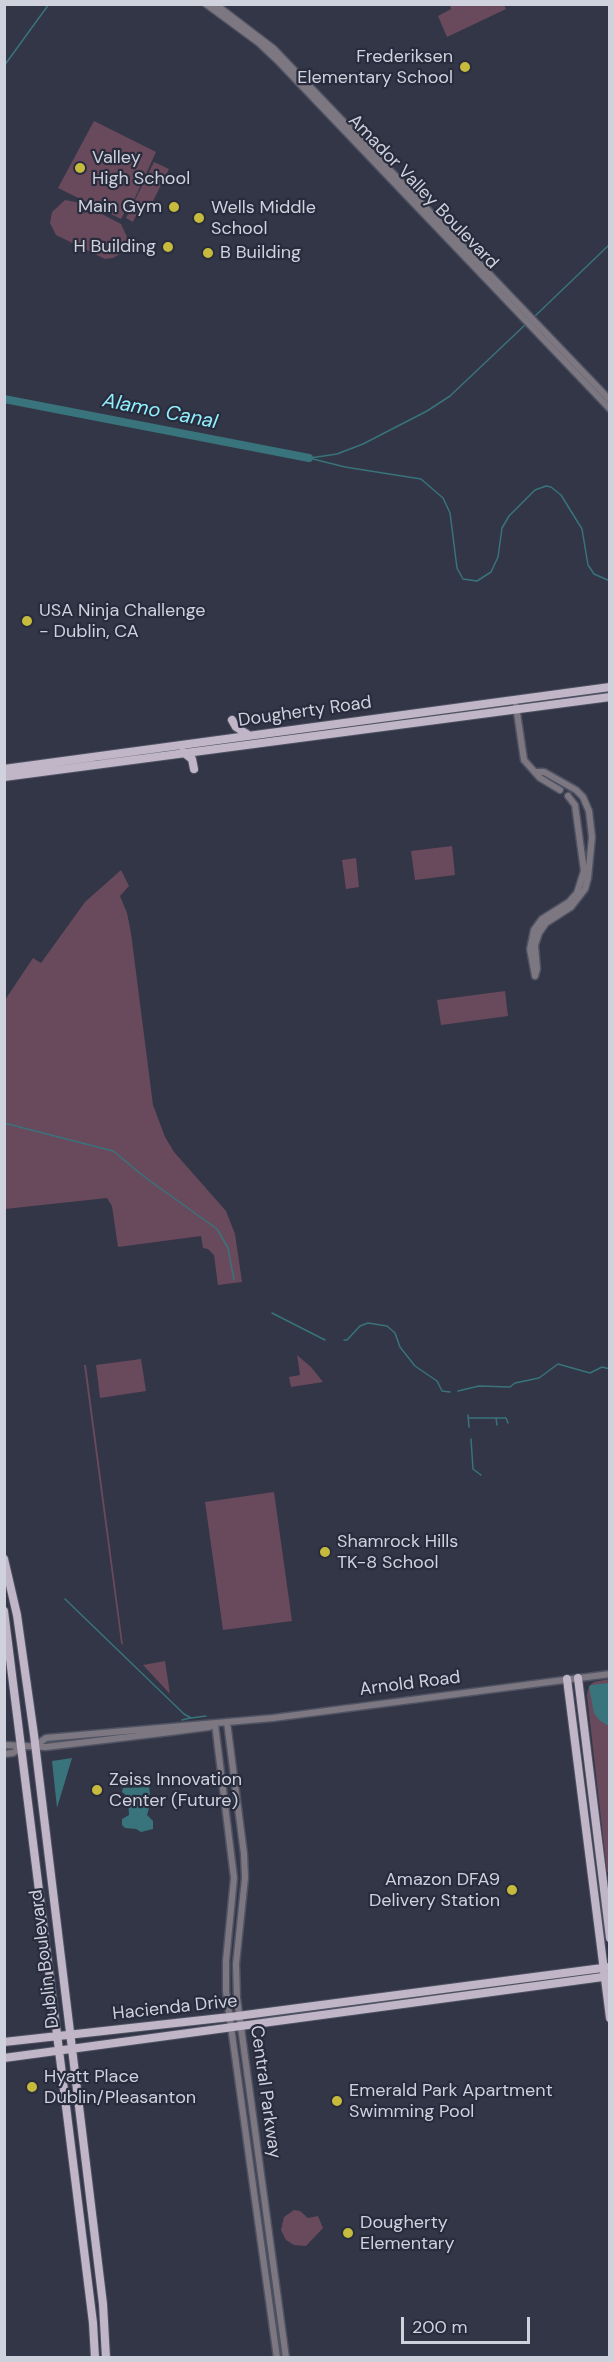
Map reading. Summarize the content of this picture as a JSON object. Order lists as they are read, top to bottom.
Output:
{
  "streets": {
    "main road": ["Dougherty Road", "Dublin Boulevard", "Hacienda Drive"],
    "street": ["Amador Valley Boulevard", "Arnold Road", "Central Parkway"]
  },
  "crossings": [
    ["Arnold Road", "Dublin Boulevard"],
    ["Arnold Road", "Central Parkway"],
    ["Dublin Boulevard", "Hacienda Drive"],
    ["Hacienda Drive", "Central Parkway"]
  ],
  "water": ["Alamo Canal"],
  "places": [
    "Frederiksen Elementary School",
    "Valley High School",
    "Main Gym",
    "Wells Middle School",
    "H Building",
    "B Building",
    "USA Ninja Challenge - Dublin, CA",
    "Shamrock Hills TK-8 School",
    "Zeiss Innovation Center (Future)",
    "Amazon DFA9 Delivery Station",
    "Hyatt Place Dublin/Pleasanton",
    "Emerald Park Apartment Swimming Pool",
    "Dougherty Elementary"
  ],
  "scale_bar": "200 m"
}
